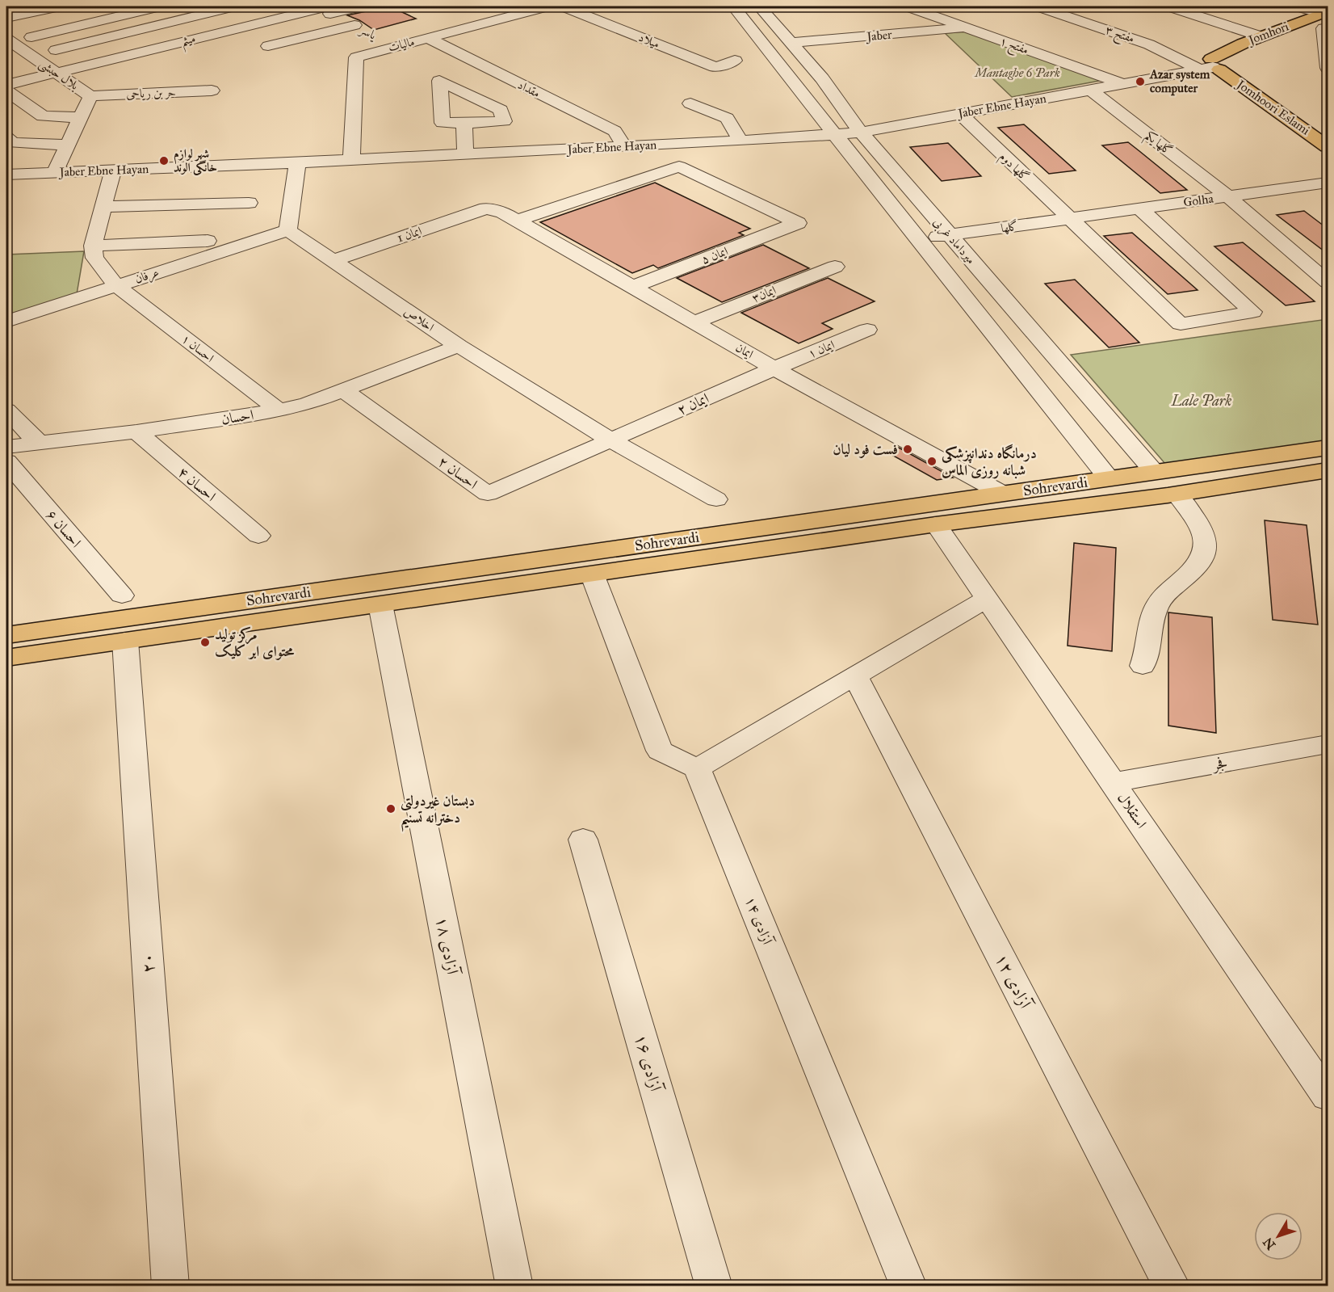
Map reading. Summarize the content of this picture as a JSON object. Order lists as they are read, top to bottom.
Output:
{
  "streets": {
    "main road": ["Jomhori", "Jomhoori Eslami", "Sohrevardi"],
    "street": [
      "یاسر",
      "مفتح ۳",
      "Jaber",
      "میثم",
      "میلاد",
      "مالیات",
      "مفتح ۱",
      "بلال حبشی",
      "مقداد",
      "حر بن ریاحی",
      "Jaber Ebne Hayan",
      "گلها یکم",
      "گلها دوم",
      "Golha",
      "گلها",
      "ایمان 1",
      "میرداماد غربی",
      "ایمان ۵",
      "عرفان",
      "ایمان۳",
      "اخلاص",
      "احسان ۱",
      "ایمان ۱",
      "ایمان",
      "ایمان ۲",
      "احسان",
      "احسان ۲",
      "احسان ۴",
      "احسان ۶",
      "فجر",
      "استقلال",
      "آزادی ۱۴",
      "آزادی ۱۸",
      "۲۰",
      "آزادی ۱۲",
      "آزادی ۱۶"
    ]
  },
  "crossings": [
    ["یاسر", "میثم"],
    ["یاسر", "مالیات"],
    ["Jomhori", "مفتح ۳"],
    ["Jomhori", "Jaber Ebne Hayan"],
    ["Jomhori", "Jomhoori Eslami"],
    ["مفتح ۳", "Jaber Ebne Hayan"],
    ["مفتح ۳", "Jomhoori Eslami"],
    ["Jaber", "مفتح ۱"],
    ["Jaber", "میرداماد غربی"],
    ["میثم", "بلال حبشی"],
    ["مالیات", "مقداد"],
    ["مالیات", "Jaber Ebne Hayan"],
    ["مفتح ۱", "Jaber Ebne Hayan"],
    ["بلال حبشی", "حر بن ریاحی"],
    ["بلال حبشی", "Jaber Ebne Hayan"],
    ["مقداد", "Jaber Ebne Hayan"],
    ["Jaber Ebne Hayan", "Jomhoori Eslami"],
    ["Jaber Ebne Hayan", "گلها یکم"],
    ["Jaber Ebne Hayan", "گلها دوم"],
    ["Jaber Ebne Hayan", "میرداماد غربی"],
    ["گلها یکم", "Golha"],
    ["گلها دوم", "Golha"],
    ["گلها دوم", "گلها"],
    ["Golha", "گلها"],
    ["گلها", "میرداماد غربی"],
    ["ایمان 1", "اخلاص"],
    ["ایمان 1", "ایمان"],
    ["میرداماد غربی", "Sohrevardi"],
    ["ایمان ۵", "ایمان"],
    ["عرفان", "اخلاص"],
    ["عرفان", "احسان ۱"],
    ["ایمان۳", "ایمان"],
    ["اخلاص", "ایمان ۲"],
    ["اخلاص", "احسان"],
    ["اخلاص", "احسان ۲"],
    ["احسان ۱", "احسان"],
    ["ایمان ۱", "ایمان"],
    ["ایمان ۱", "ایمان ۲"],
    ["ایمان", "ایمان ۲"],
    ["ایمان", "Sohrevardi"],
    ["ایمان ۲", "احسان ۲"],
    ["احسان", "احسان ۲"],
    ["احسان", "احسان ۴"],
    ["Sohrevardi", "استقلال"],
    ["Sohrevardi", "آزادی ۱۸"],
    ["Sohrevardi", "۲۰"],
    ["فجر", "استقلال"]
  ],
  "parks": ["Mantaghe 6 Park", "Lale Park"],
  "places": [
    "Azar system computer",
    "شهر لوازم خانگی الوند",
    "فست فود لیان",
    "درمانگاه دندان‍‍پزشکی شبانه روزی الماس",
    "مرکز تولید محتوای ابر کلیک",
    "دبستان غیردولتی دخترانه تسنیم"
  ],
  "north": "bottom left"
}
